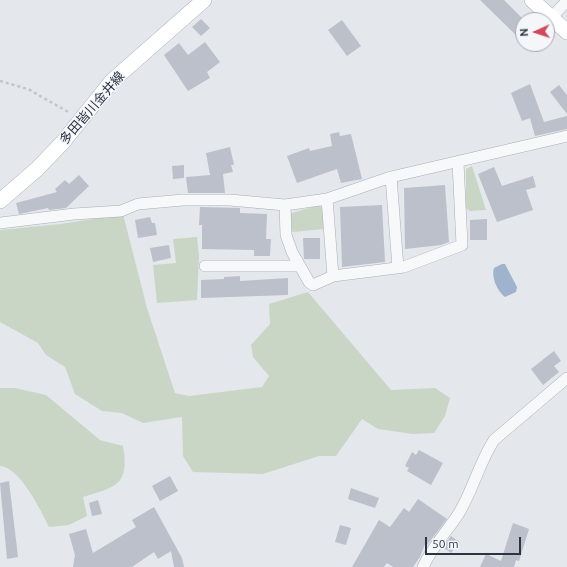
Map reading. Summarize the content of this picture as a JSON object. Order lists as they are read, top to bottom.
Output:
{
  "streets": {
    "main road": ["多田皆川金井線"]
  },
  "scale_bar": "50 m",
  "north": "left"
}
